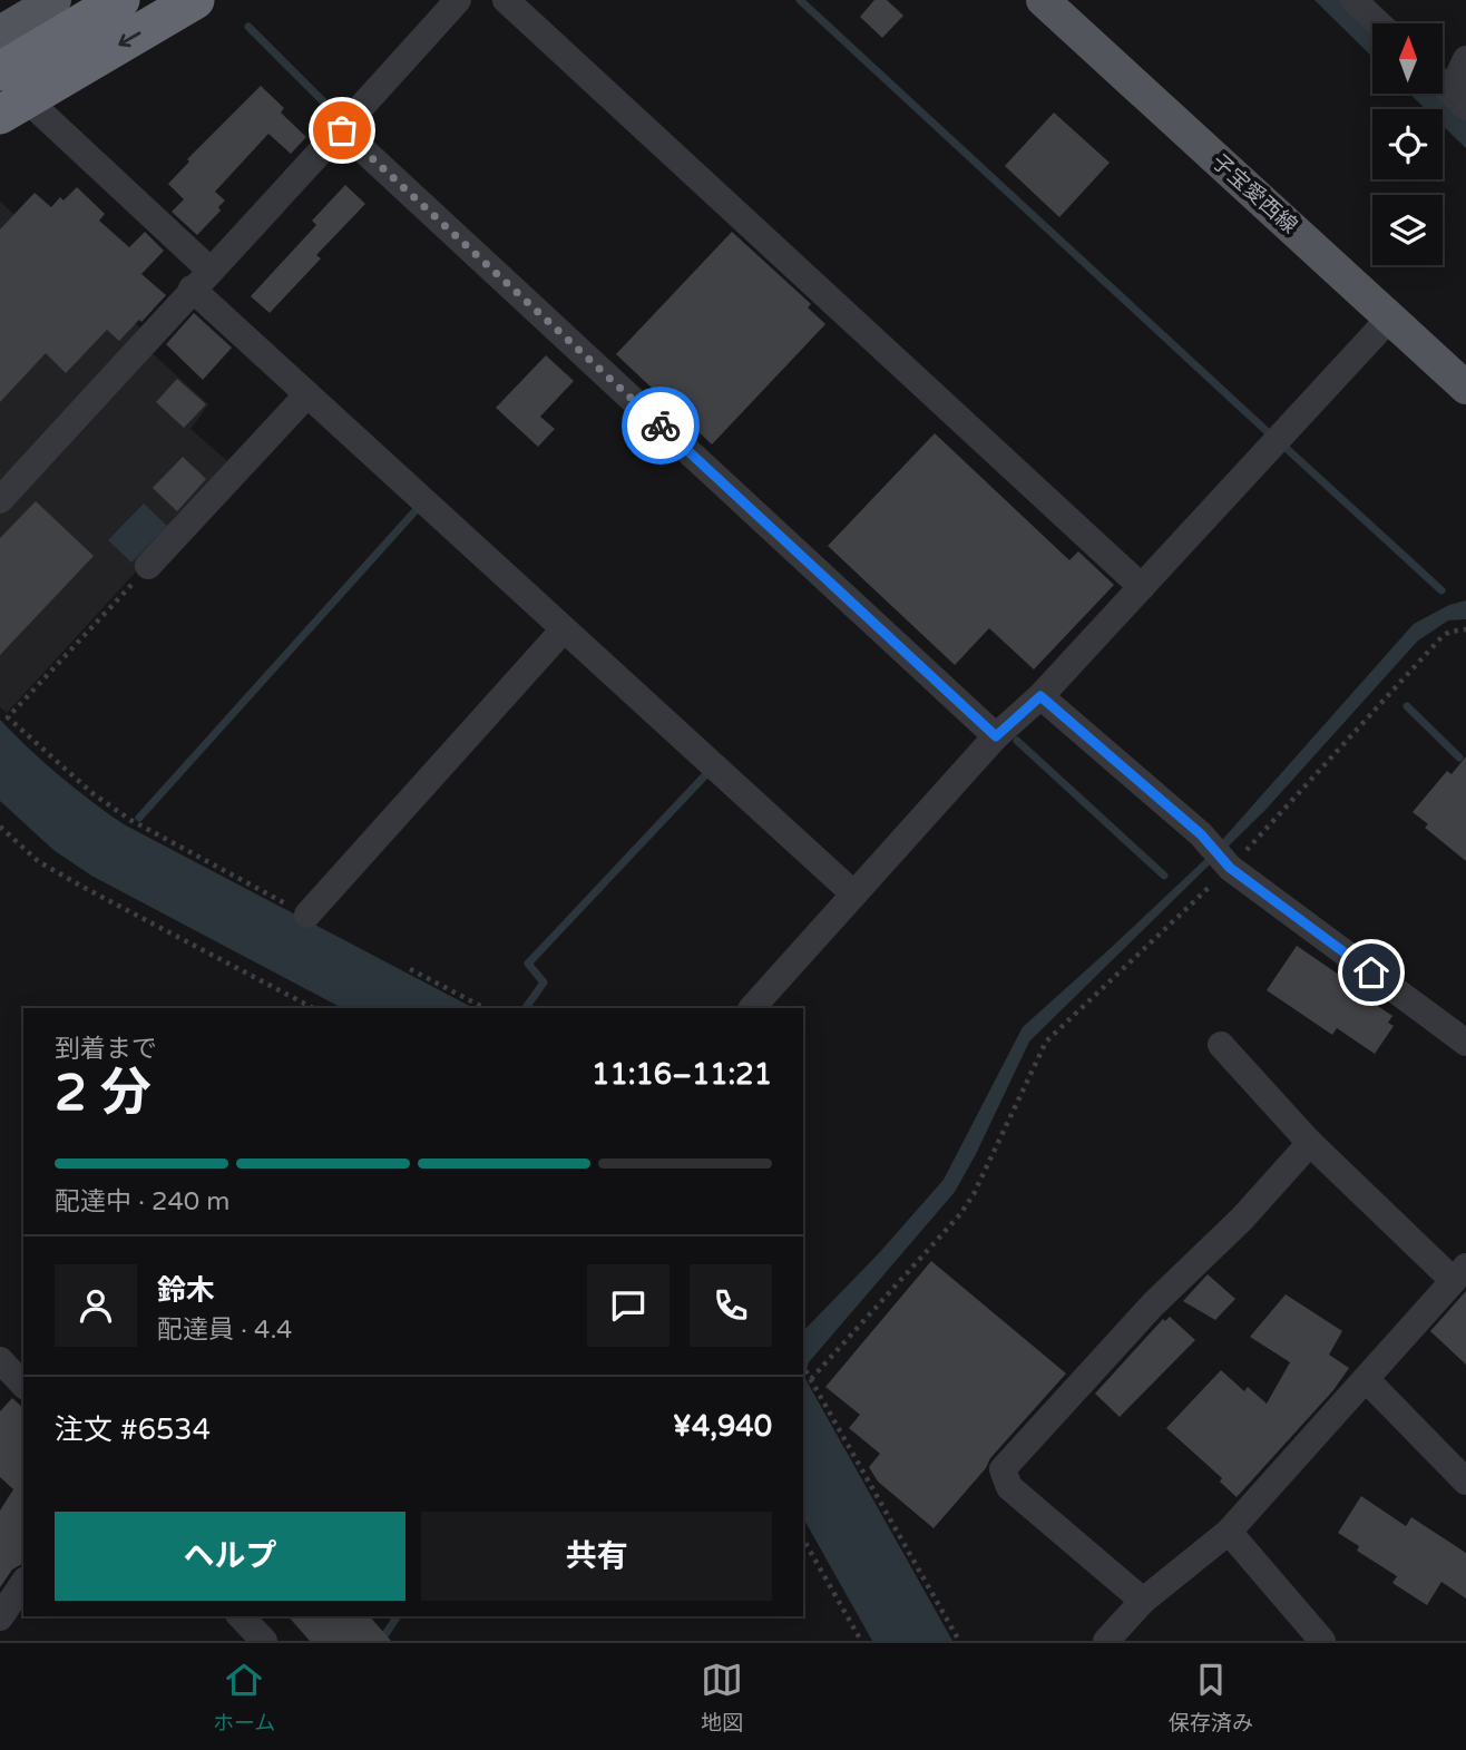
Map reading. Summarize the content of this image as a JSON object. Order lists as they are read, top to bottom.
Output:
{
  "streets": {
    "main road": ["子宝愛西線"]
  },
  "north": "top",
  "page": {
    "heading": ["2 分", "到着まで", "11:16–11:21"],
    "panel": [
      "鈴木",
      "配達員 · 4.4",
      "注文 #6534",
      "¥4,940"
    ],
    "bar": "配達中 · 240 m",
    "buttons": ["ヘルプ", "共有"],
    "tabs": ["ホーム", "地図", "保存済み"]
  }
}
